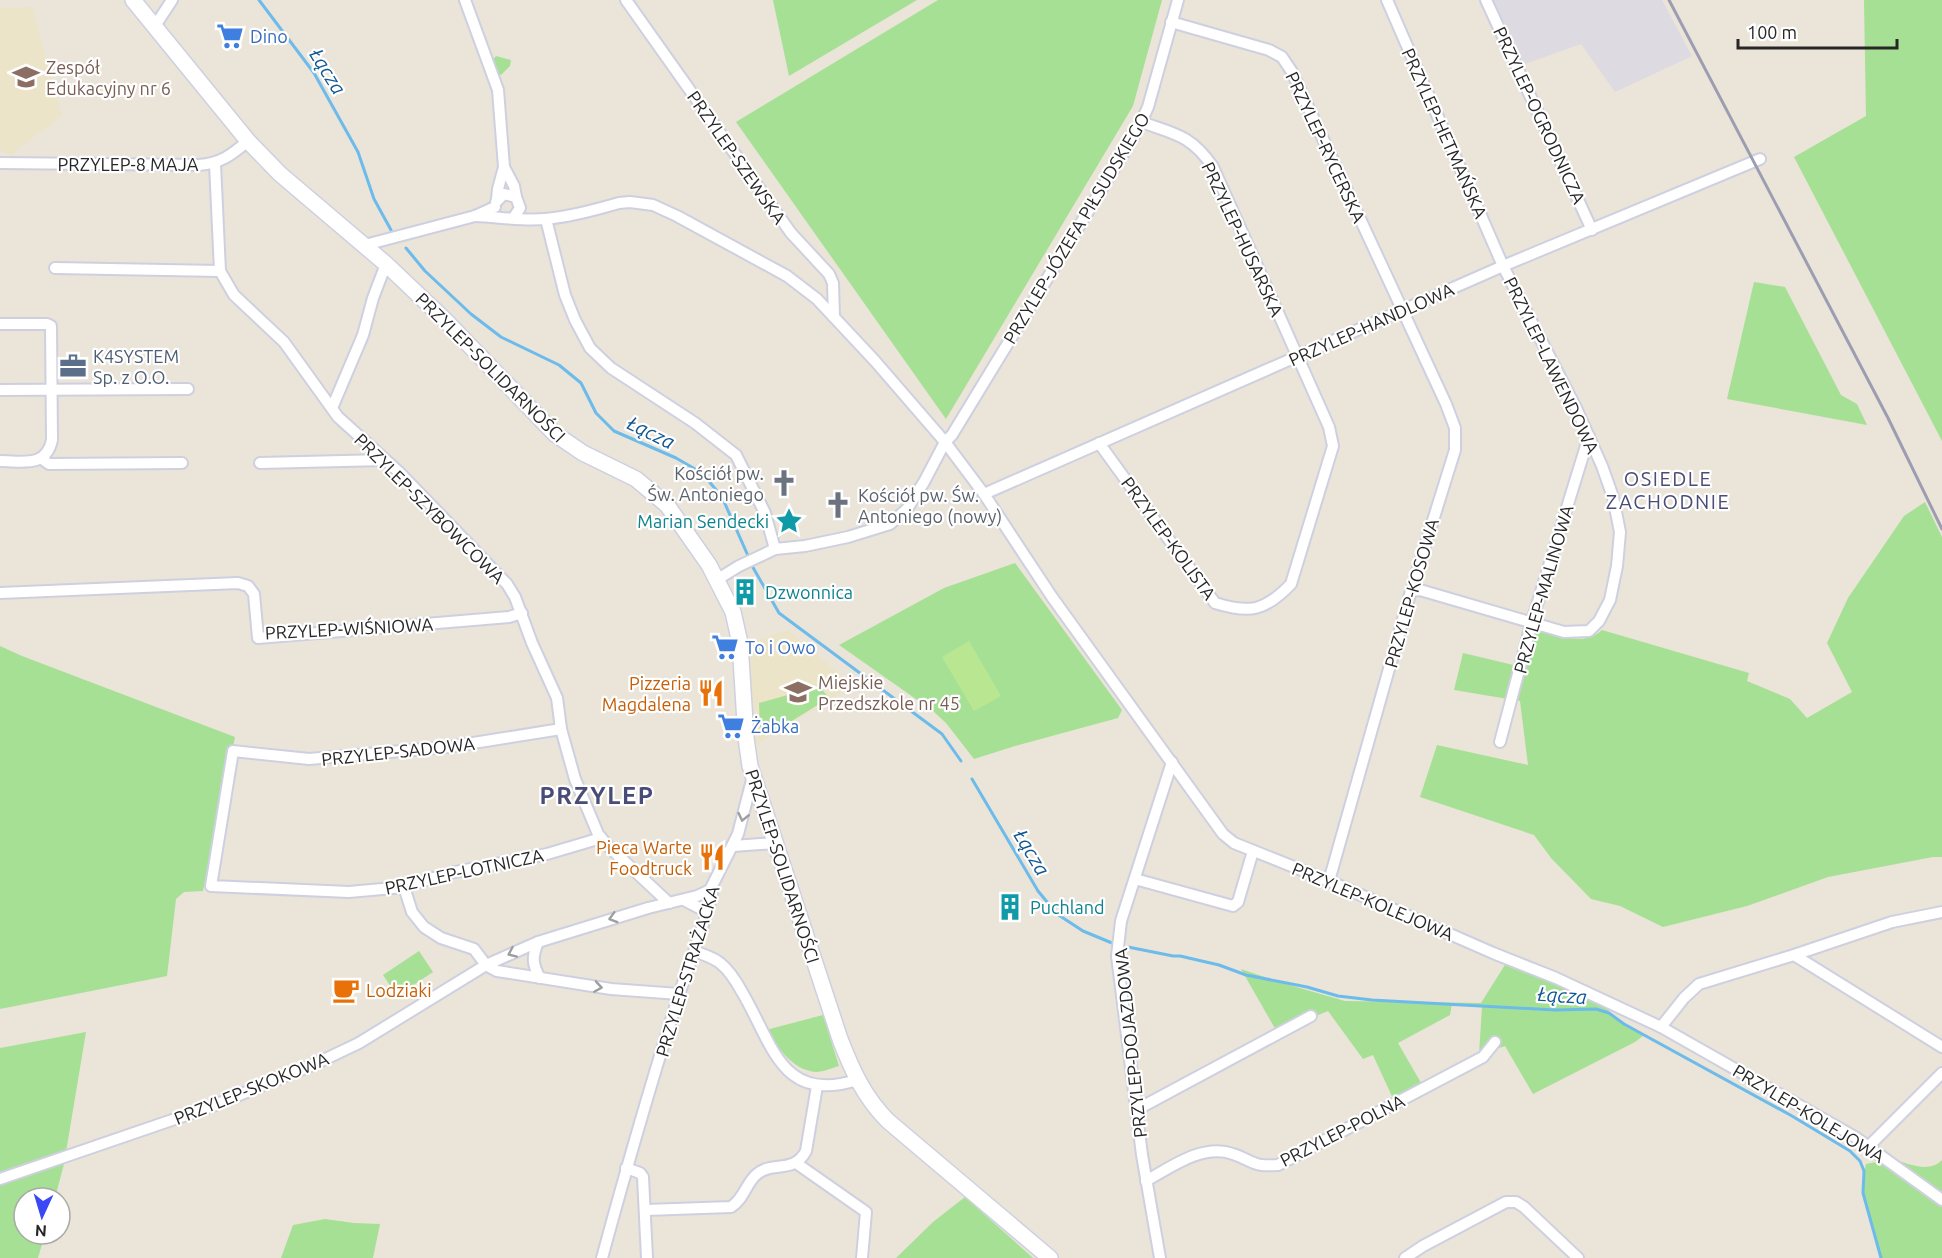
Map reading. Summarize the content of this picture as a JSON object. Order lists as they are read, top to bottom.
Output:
{
  "streets": {
    "main road": ["PRZYLEP-SOLIDARNOŚCI"],
    "street": [
      "PRZYLEP-OGRODNICZA",
      "PRZYLEP-HETMAŃSKA",
      "PRZYLEP-RYCERSKA",
      "PRZYLEP-SZEWSKA",
      "PRZYLEP-8 MAJA",
      "PRZYLEP-JÓZEFA PIŁSUDSKIEGO",
      "PRZYLEP-HUSARSKA",
      "PRZYLEP-HANDLOWA",
      "PRZYLEP-LAWENDOWA",
      "PRZYLEP-SZYBOWCOWA",
      "PRZYLEP-KOLISTA",
      "PRZYLEP-MALINOWA",
      "PRZYLEP-KOSOWA",
      "PRZYLEP-WIŚNIOWA",
      "PRZYLEP-SADOWA",
      "PRZYLEP-LOTNICZA",
      "PRZYLEP-KOLEJOWA",
      "PRZYLEP-STRAŻACKA",
      "PRZYLEP-DOJAZDOWA",
      "PRZYLEP-SKOKOWA",
      "PRZYLEP-POLNA"
    ]
  },
  "crossings": [
    ["PRZYLEP-OGRODNICZA", "PRZYLEP-HANDLOWA"],
    ["PRZYLEP-HETMAŃSKA", "PRZYLEP-HANDLOWA"],
    ["PRZYLEP-HETMAŃSKA", "PRZYLEP-LAWENDOWA"],
    ["PRZYLEP-RYCERSKA", "PRZYLEP-JÓZEFA PIŁSUDSKIEGO"],
    ["PRZYLEP-RYCERSKA", "PRZYLEP-HANDLOWA"],
    ["PRZYLEP-RYCERSKA", "PRZYLEP-KOSOWA"],
    ["PRZYLEP-8 MAJA", "PRZYLEP-SOLIDARNOŚCI"],
    ["PRZYLEP-JÓZEFA PIŁSUDSKIEGO", "PRZYLEP-HUSARSKA"],
    ["PRZYLEP-JÓZEFA PIŁSUDSKIEGO", "PRZYLEP-SOLIDARNOŚCI"],
    ["PRZYLEP-JÓZEFA PIŁSUDSKIEGO", "PRZYLEP-KOLEJOWA"],
    ["PRZYLEP-HUSARSKA", "PRZYLEP-HANDLOWA"],
    ["PRZYLEP-HUSARSKA", "PRZYLEP-KOLISTA"],
    ["PRZYLEP-HANDLOWA", "PRZYLEP-LAWENDOWA"],
    ["PRZYLEP-HANDLOWA", "PRZYLEP-KOLISTA"],
    ["PRZYLEP-HANDLOWA", "PRZYLEP-KOSOWA"],
    ["PRZYLEP-HANDLOWA", "PRZYLEP-KOLEJOWA"],
    ["PRZYLEP-LAWENDOWA", "PRZYLEP-MALINOWA"],
    ["PRZYLEP-LAWENDOWA", "PRZYLEP-KOSOWA"],
    ["PRZYLEP-SOLIDARNOŚCI", "PRZYLEP-STRAŻACKA"],
    ["PRZYLEP-SZYBOWCOWA", "PRZYLEP-WIŚNIOWA"],
    ["PRZYLEP-SZYBOWCOWA", "PRZYLEP-SADOWA"],
    ["PRZYLEP-SZYBOWCOWA", "PRZYLEP-LOTNICZA"],
    ["PRZYLEP-SZYBOWCOWA", "PRZYLEP-SKOKOWA"],
    ["PRZYLEP-KOSOWA", "PRZYLEP-KOLEJOWA"],
    ["PRZYLEP-SADOWA", "PRZYLEP-LOTNICZA"],
    ["PRZYLEP-KOLEJOWA", "PRZYLEP-DOJAZDOWA"],
    ["PRZYLEP-STRAŻACKA", "PRZYLEP-SKOKOWA"],
    ["PRZYLEP-DOJAZDOWA", "PRZYLEP-POLNA"]
  ],
  "districts": ["OSIEDLE ZACHODNIE", "PRZYLEP"],
  "water": ["Łącza"],
  "places": {
    "supermarket": ["Dino", "To i Owo", "Żabka"],
    "school or university": ["Zespół Edukacyjny nr 6", "Miejskie Przedszkole nr 45"],
    "office": ["K4SYSTEM Sp. z O.O."],
    "church": ["Kościół pw. Św. Antoniego", "Kościół pw. Św. Antoniego (nowy)"],
    "place": ["Marian Sendecki"],
    "building": ["Dzwonnica", "Puchland"],
    "restaurant": ["Pizzeria Magdalena", "Pieca Warte Foodtruck"],
    "cafe": ["Lodziaki"]
  },
  "scale_bar": "100 m",
  "north": "bottom"
}
